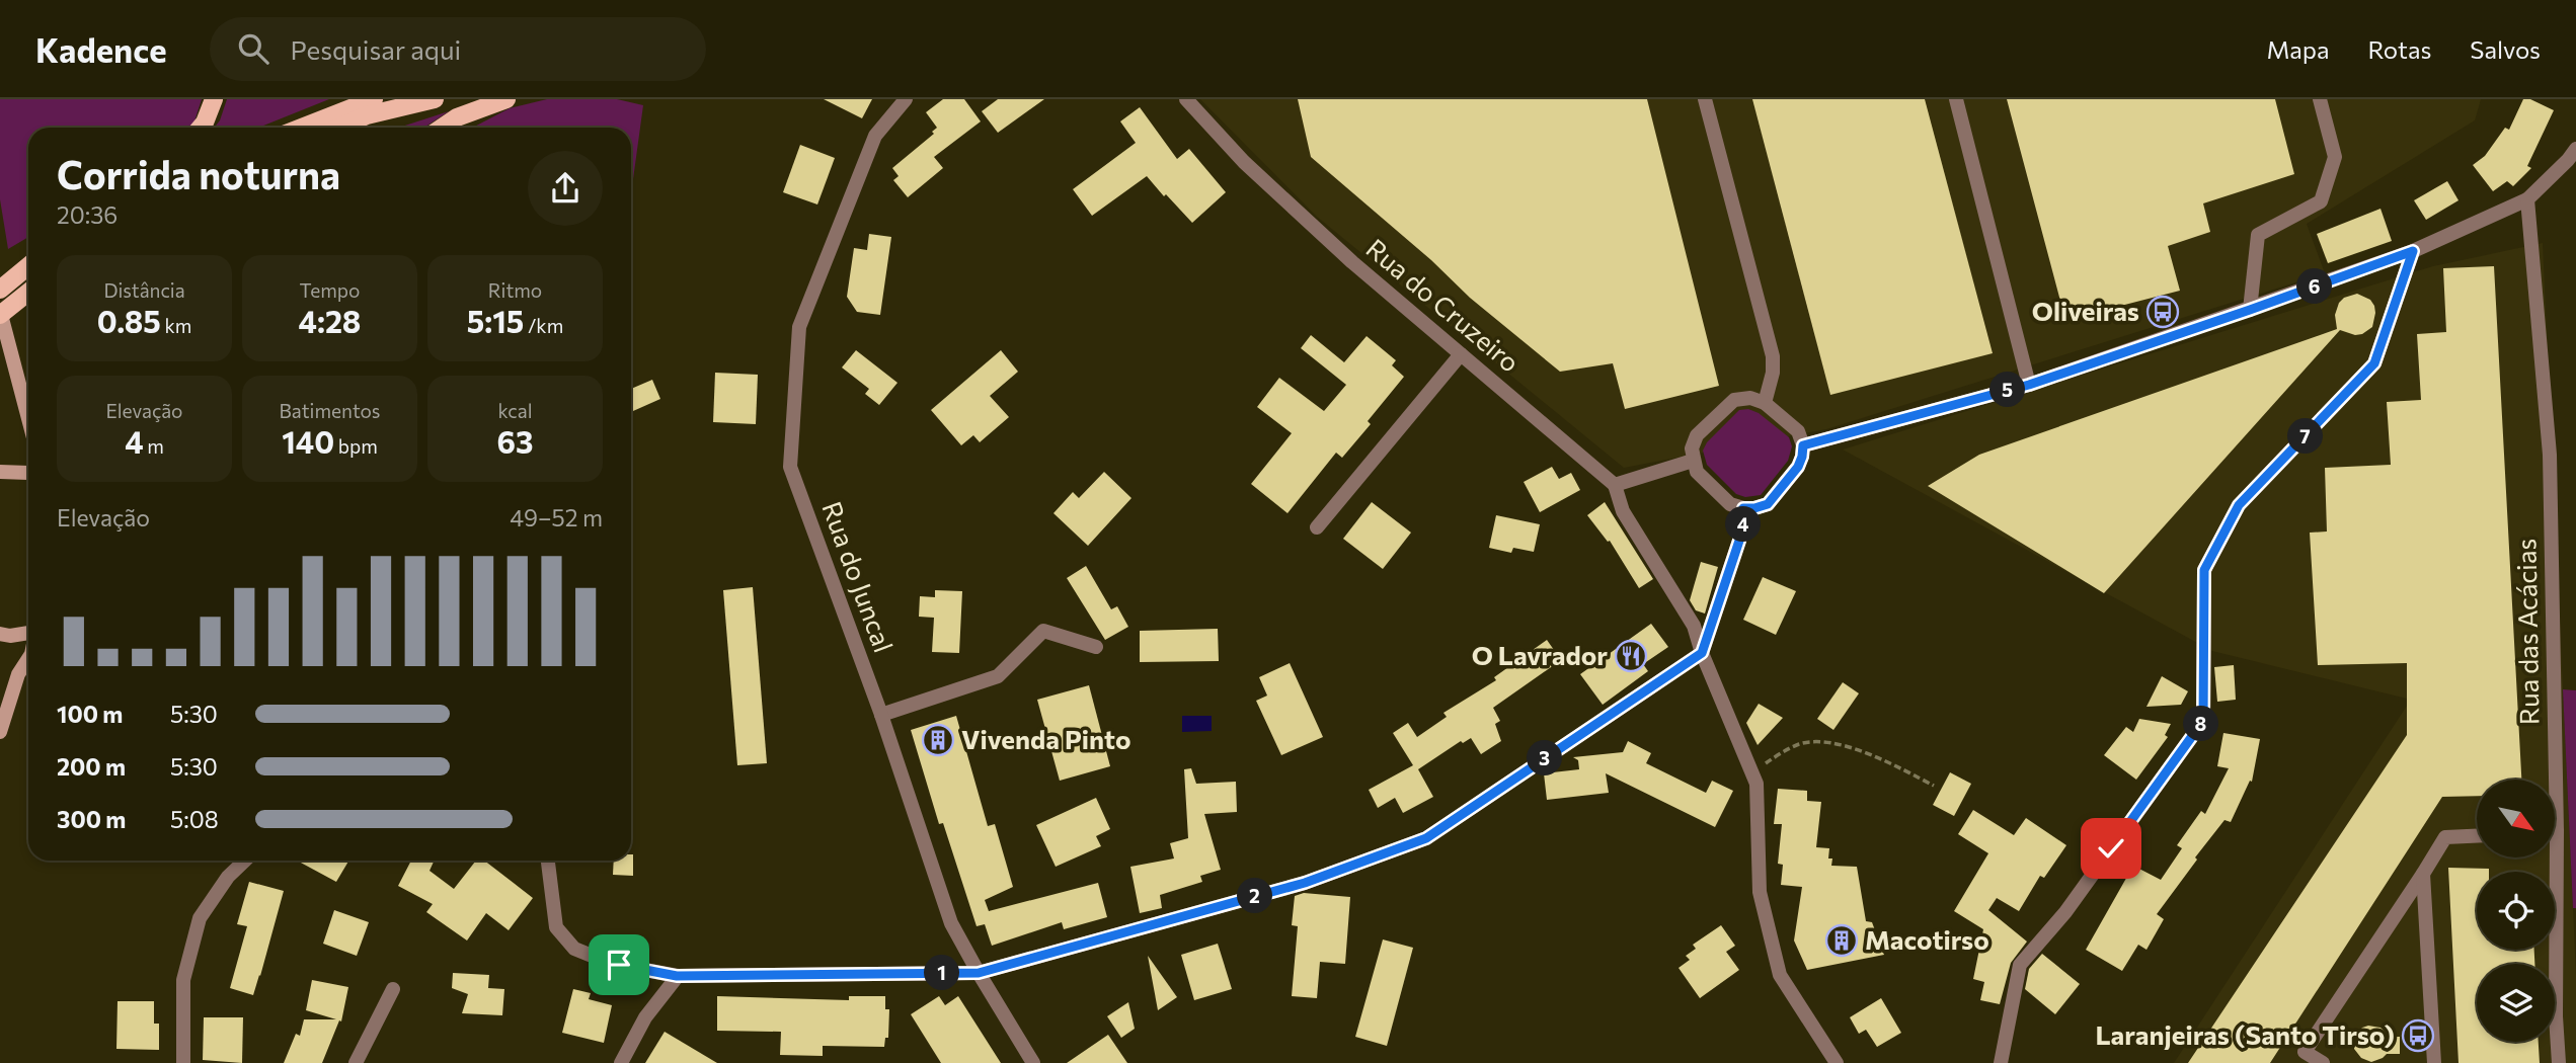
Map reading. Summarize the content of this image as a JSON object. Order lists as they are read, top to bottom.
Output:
{
  "streets": {
    "street": ["Rua do Cruzeiro", "Rua do Juncal", "Rua das Acácias"]
  },
  "places": {
    "bus stop": ["Oliveiras", "Laranjeiras (Santo Tirso)"],
    "restaurant": ["O Lavrador"],
    "building": ["Vivenda Pinto", "Macotirso"]
  },
  "north": "bottom right",
  "page": {
    "header": "Kadence",
    "search": "Pesquisar aqui",
    "nav": ["Mapa", "Rotas", "Salvos"],
    "heading": ["Corrida noturna", "20:36"],
    "stats": [
      ["Distância", "0.85 km"],
      ["Tempo", "4:28"],
      ["Ritmo", "5:15 /km"],
      ["Elevação", "4 m"],
      ["Batimentos", "140 bpm"],
      ["kcal", "63"]
    ],
    "pins": [
      "6",
      "5",
      "7",
      "4",
      "8",
      "3",
      "2",
      "1"
    ],
    "chart": ["Elevação", "49–52 m"],
    "list": [
      {
        "name": "100 m",
        "note": "5:30"
      },
      {
        "name": "200 m",
        "note": "5:30"
      },
      {
        "name": "300 m",
        "note": "5:08"
      }
    ]
  }
}
